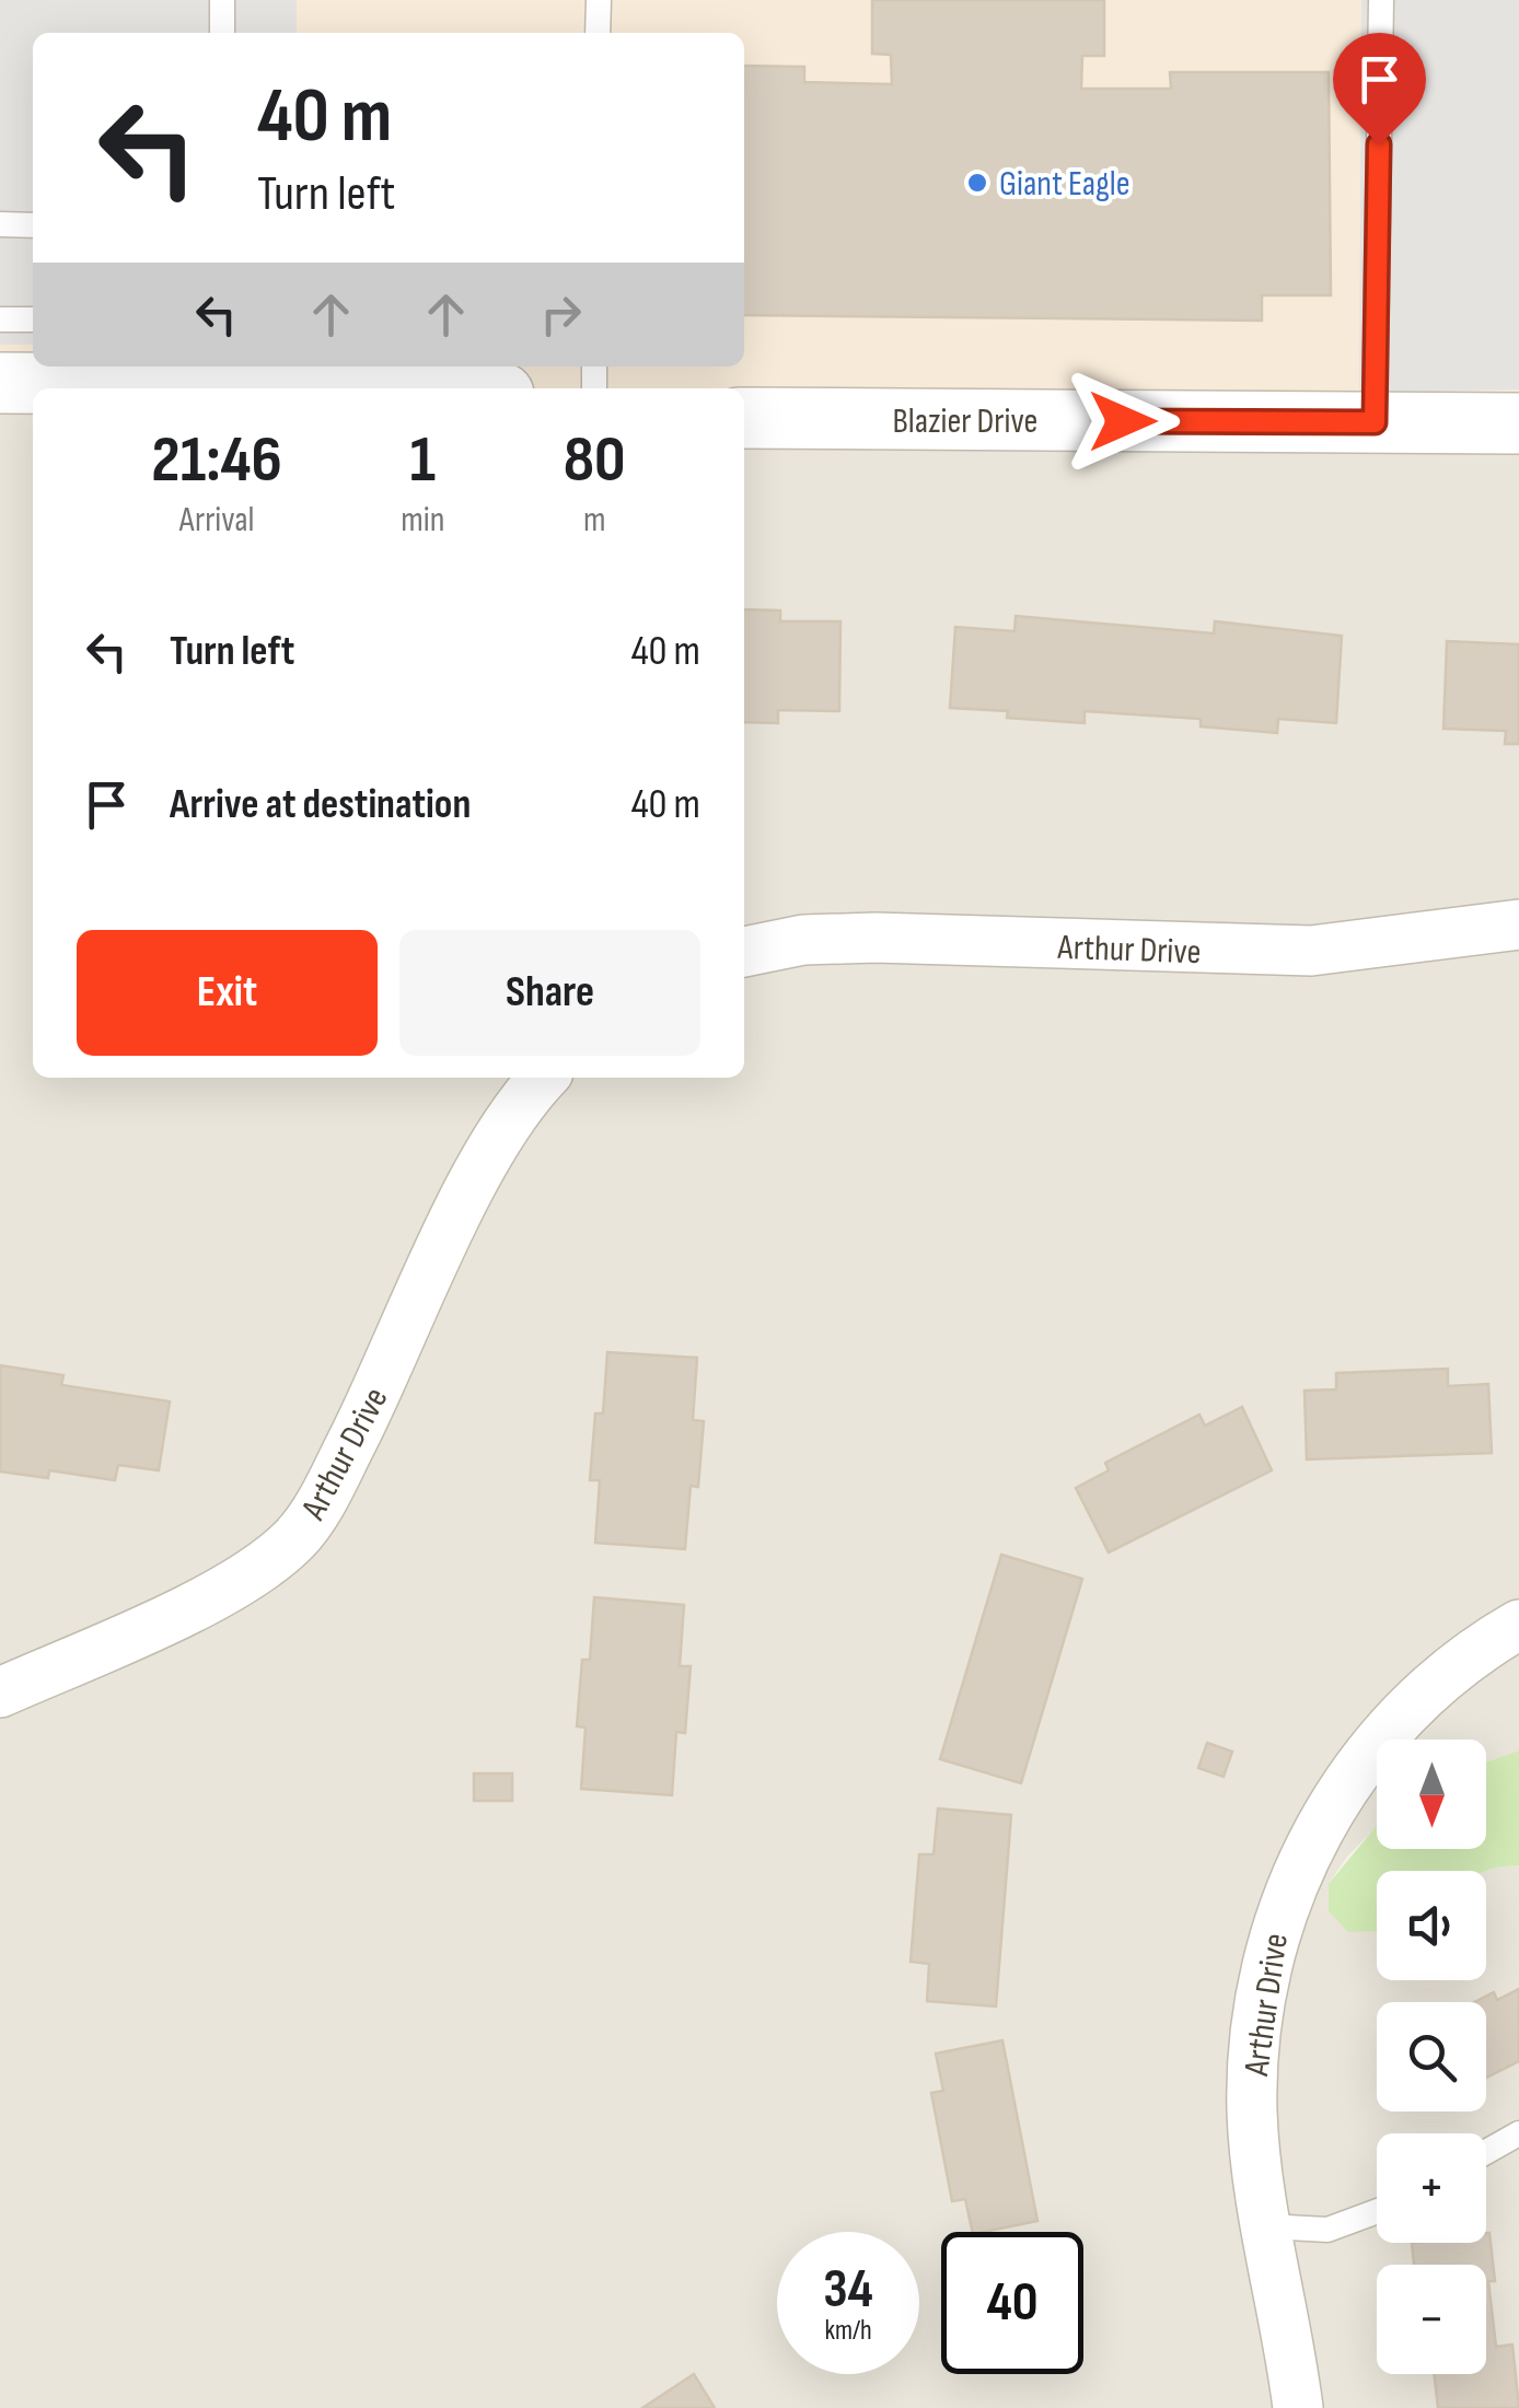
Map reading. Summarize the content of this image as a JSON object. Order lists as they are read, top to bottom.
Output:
{
  "streets": {
    "street": ["Blazier Drive", "Arthur Drive"]
  },
  "places": ["Giant Eagle"],
  "north": "bottom",
  "page": {
    "turn": ["40 m", "Turn left"],
    "eta": [
      "21:46",
      "Arrival",
      "1",
      "min",
      "80",
      "m"
    ],
    "list": [
      {
        "name": "Turn left",
        "value": "40 m"
      },
      {
        "name": "Arrive at destination",
        "value": "40 m"
      }
    ],
    "buttons": ["Exit", "Share"],
    "map_buttons": ["+", "−"],
    "speed": "34 km/h",
    "limit": "40"
  }
}
